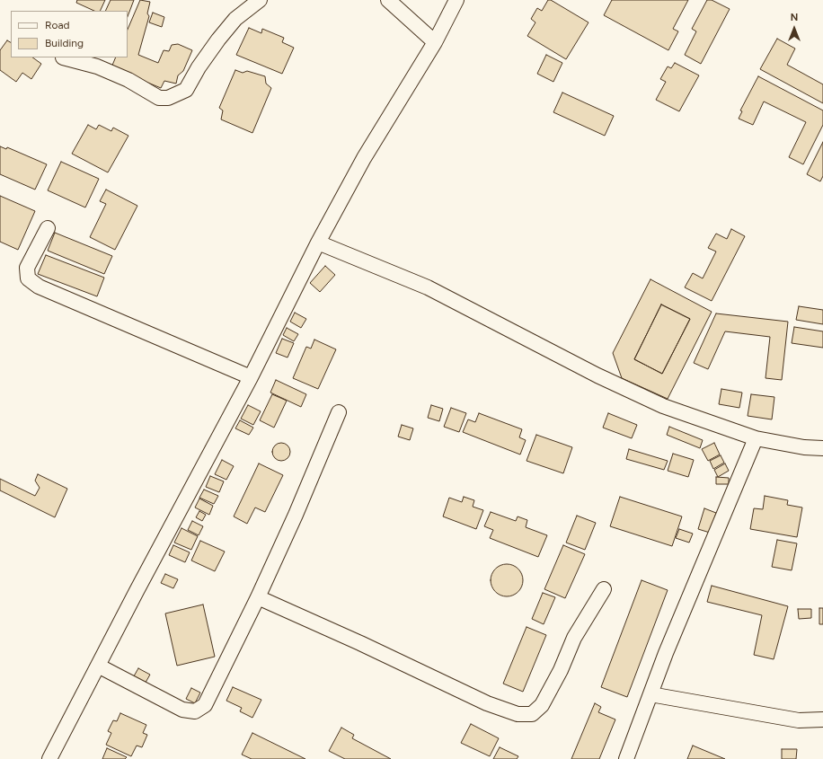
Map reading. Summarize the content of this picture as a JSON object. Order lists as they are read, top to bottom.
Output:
{
  "legend": ["Road", "Building"],
  "north": "top"
}
